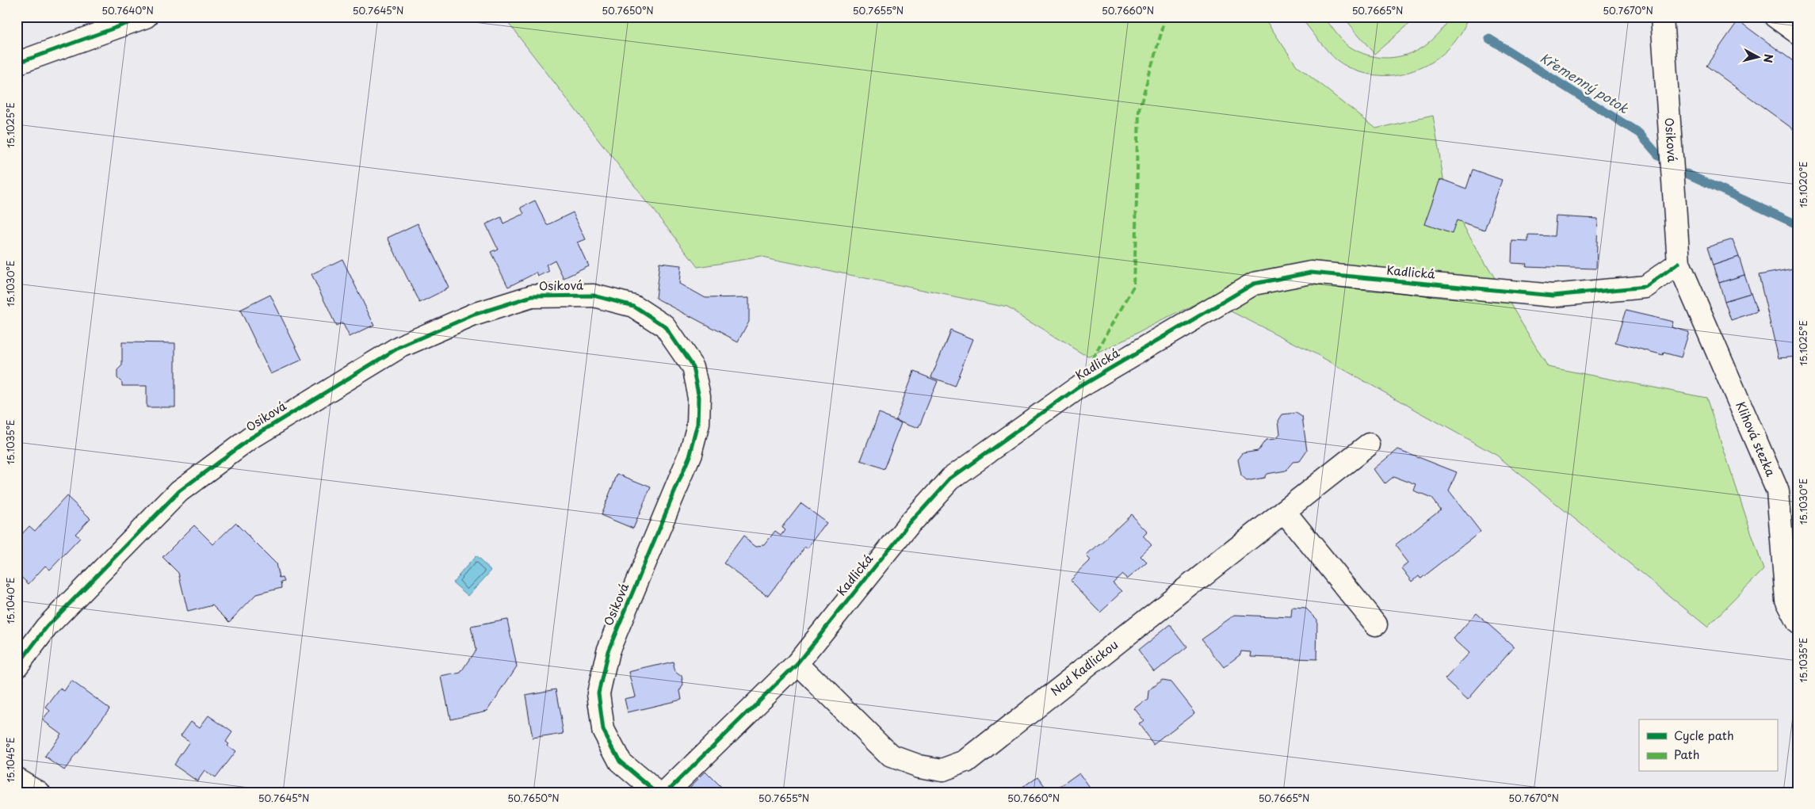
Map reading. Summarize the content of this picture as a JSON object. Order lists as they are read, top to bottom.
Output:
{
  "streets": {
    "street": [
      "Osiková",
      "Kadlická",
      "Klihová stezka",
      "Nad Kadlickou"
    ]
  },
  "crossings": [
    ["Osiková", "Kadlická"],
    ["Osiková", "Klihová stezka"],
    ["Kadlická", "Klihová stezka"],
    ["Kadlická", "Nad Kadlickou"]
  ],
  "water": ["Křemenný potok"],
  "legend": ["Cycle path", "Path"],
  "north": "right",
  "coordinates": [
    "50.7640°N",
    "50.7645°N",
    "50.7650°N",
    "50.7655°N",
    "50.7660°N",
    "50.7665°N",
    "50.7670°N",
    "15.1025°E",
    "15.1020°E",
    "15.1030°E",
    "15.1035°E",
    "15.1040°E",
    "15.1045°E"
  ]
}
